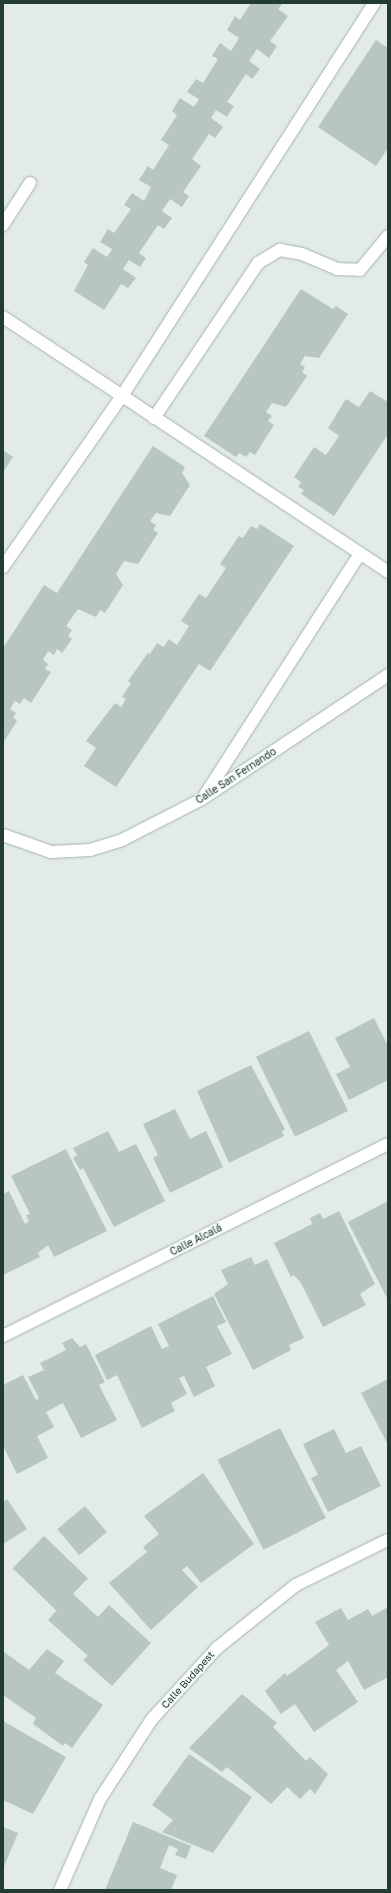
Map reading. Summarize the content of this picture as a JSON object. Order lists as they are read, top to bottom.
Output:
{
  "streets": {
    "street": ["Calle San Fernando", "Calle Alcalá", "Calle Budapest"]
  }
}
